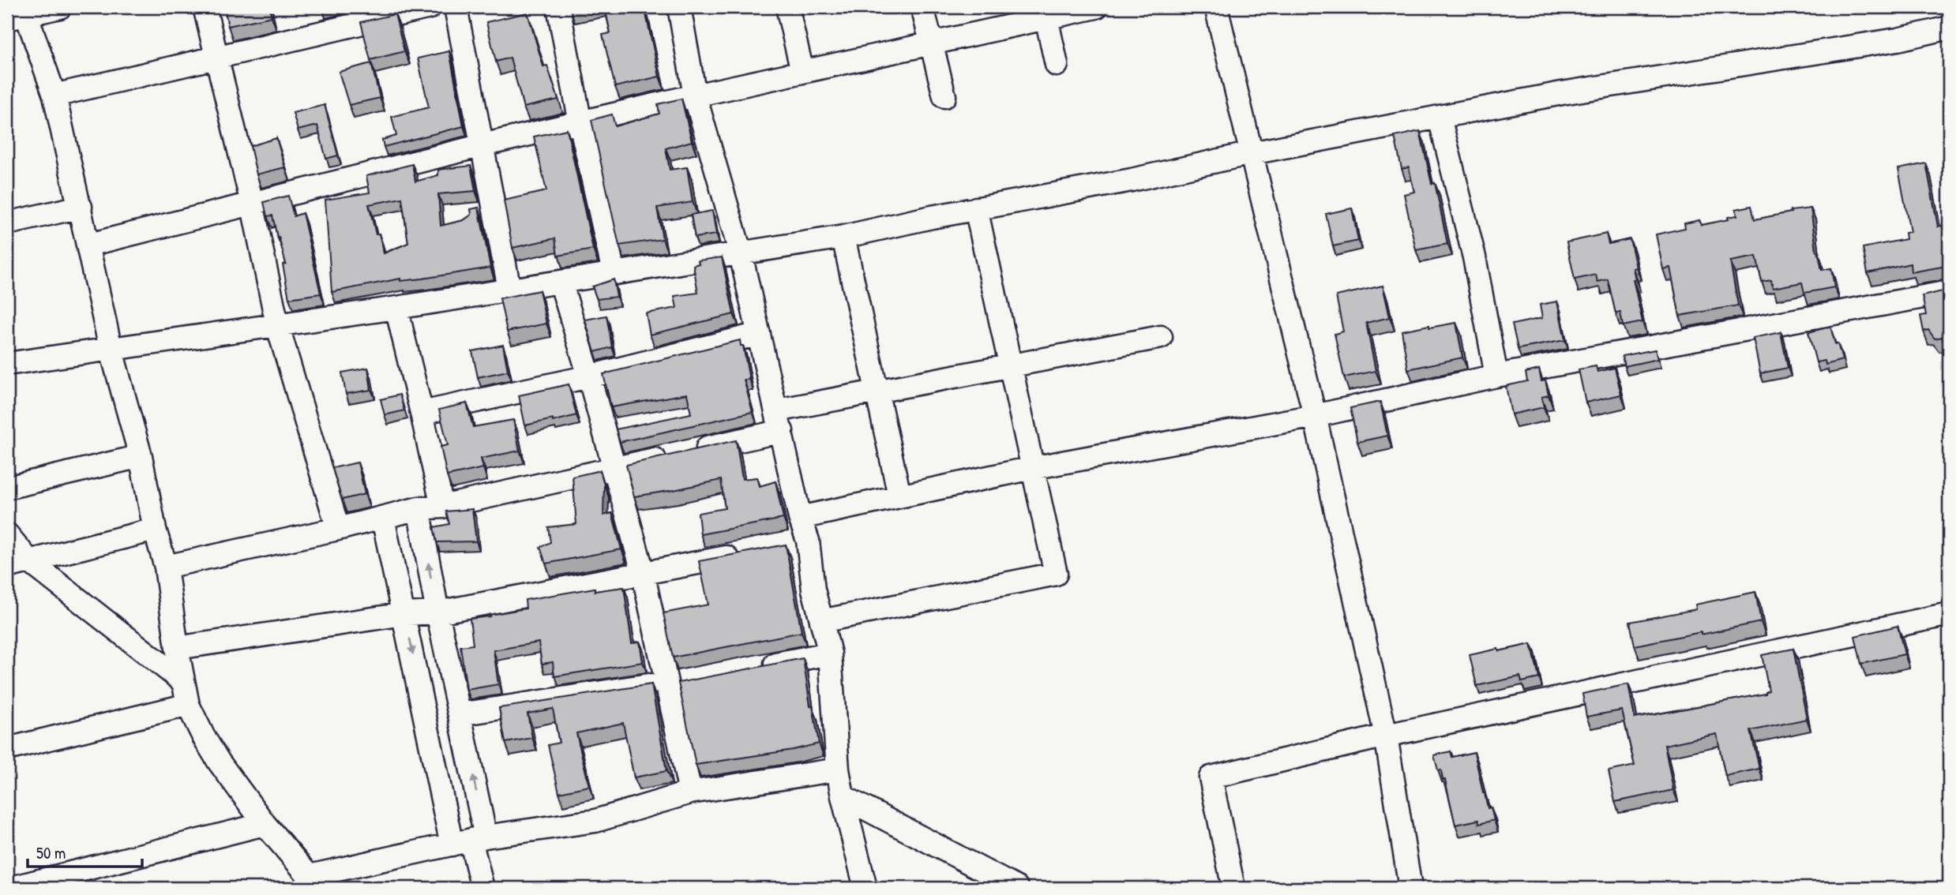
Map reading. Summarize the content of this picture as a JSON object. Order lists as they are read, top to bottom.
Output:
{
  "scale_bar": "50 m"
}
